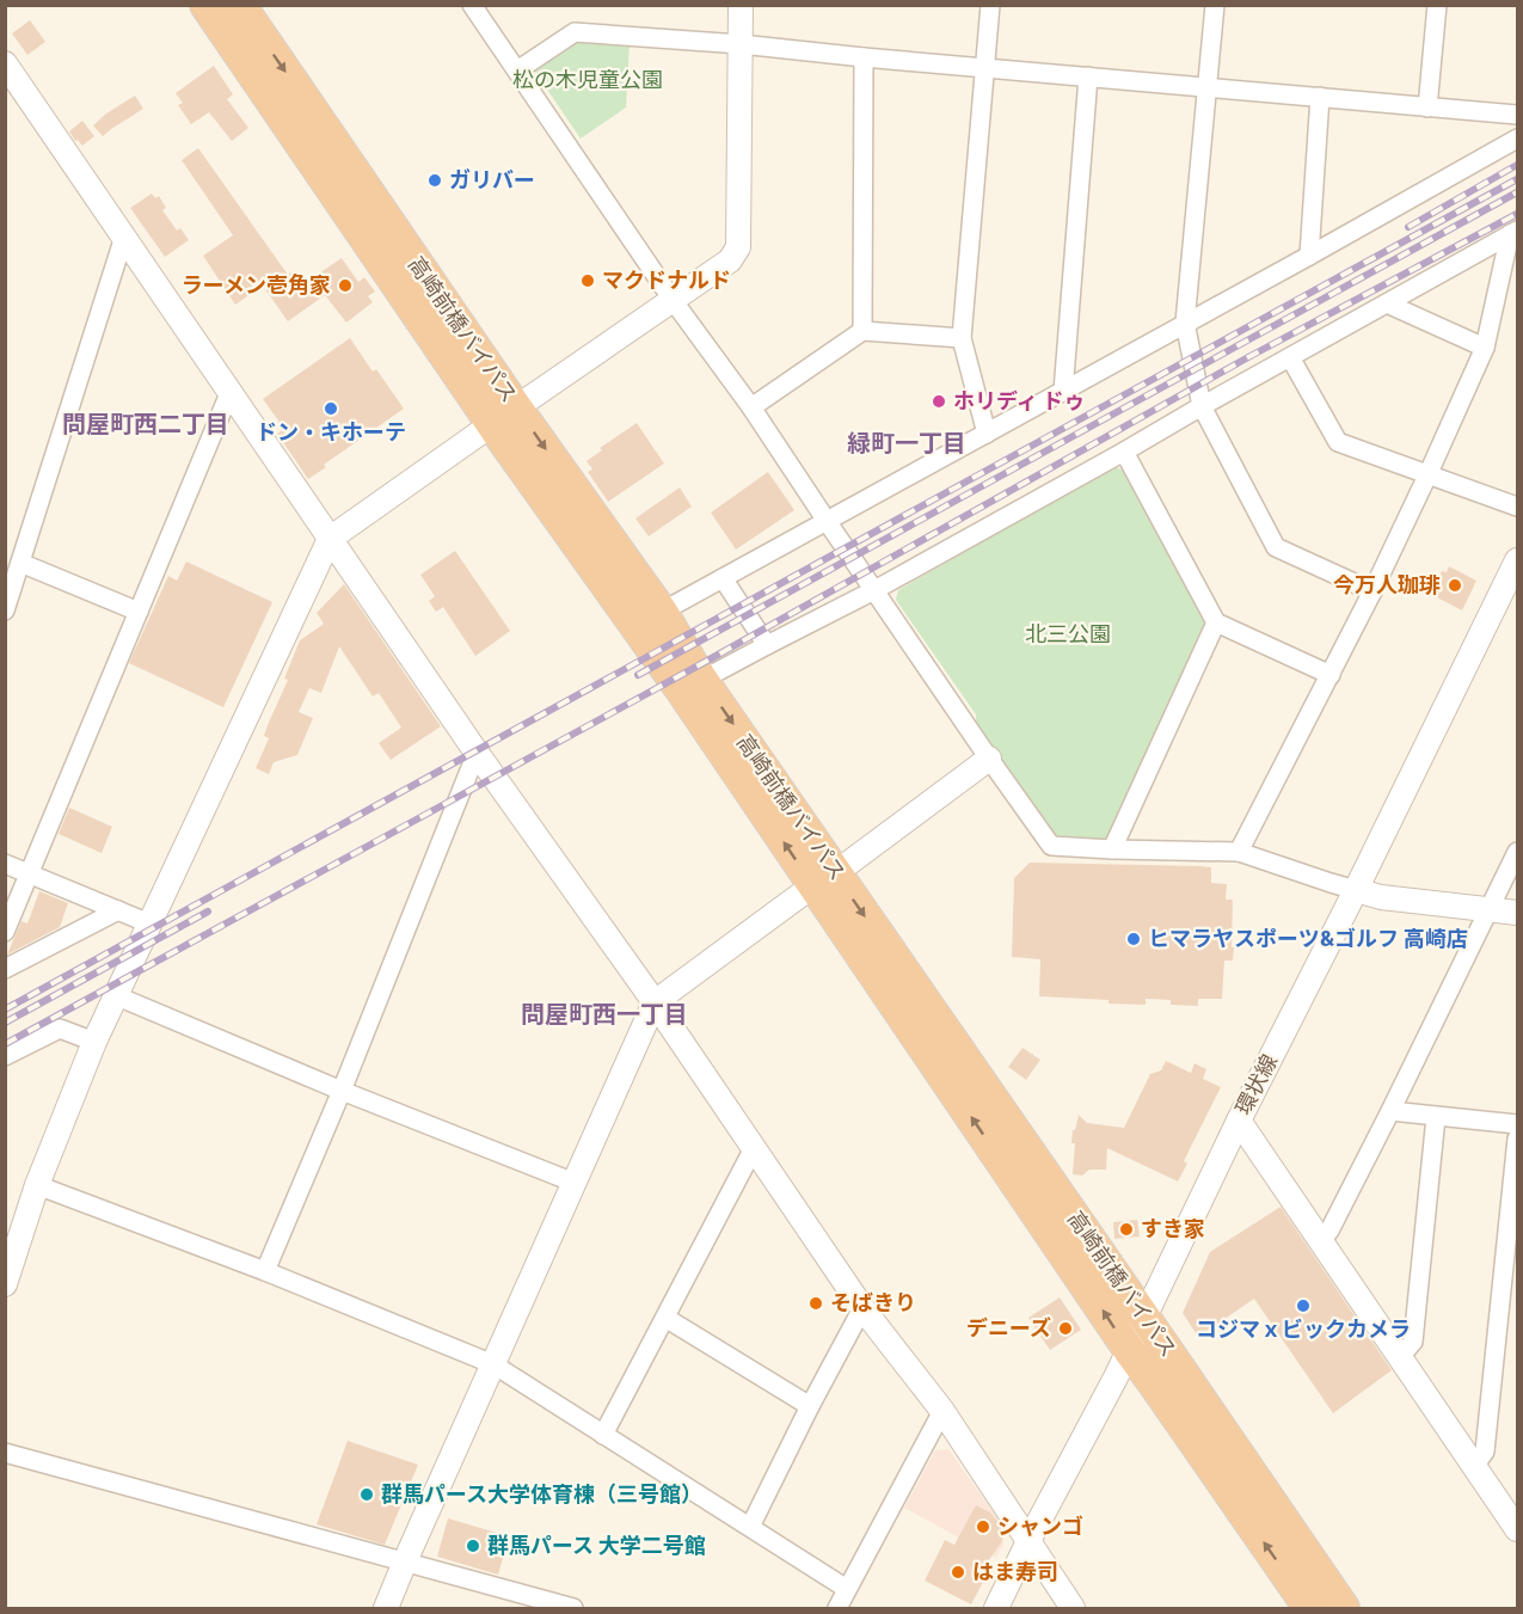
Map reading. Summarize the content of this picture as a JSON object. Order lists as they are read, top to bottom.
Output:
{
  "streets": {
    "highway": ["高崎前橋バイパス"],
    "street": ["環状線"]
  },
  "crossings": [
    ["高崎前橋バイパス", "環状線"]
  ],
  "districts": ["問屋町西二丁目", "緑町一丁目", "問屋町西一丁目"],
  "parks": ["松の木児童公園", "北三公園"],
  "places": [
    "ガリバー",
    "マクドナルド",
    "ラーメン壱角家",
    "ホリディ ドゥ",
    "ドン・キホーテ",
    "今万人珈琲",
    "ヒマラヤスポーツ&ゴルフ 高崎店",
    "すき家",
    "そばきり",
    "コジマｘビックカメラ",
    "デニーズ",
    "群馬パース大学体育棟（三号館）",
    "シャンゴ",
    "群馬パース 大学二号館",
    "はま寿司"
  ]
}
